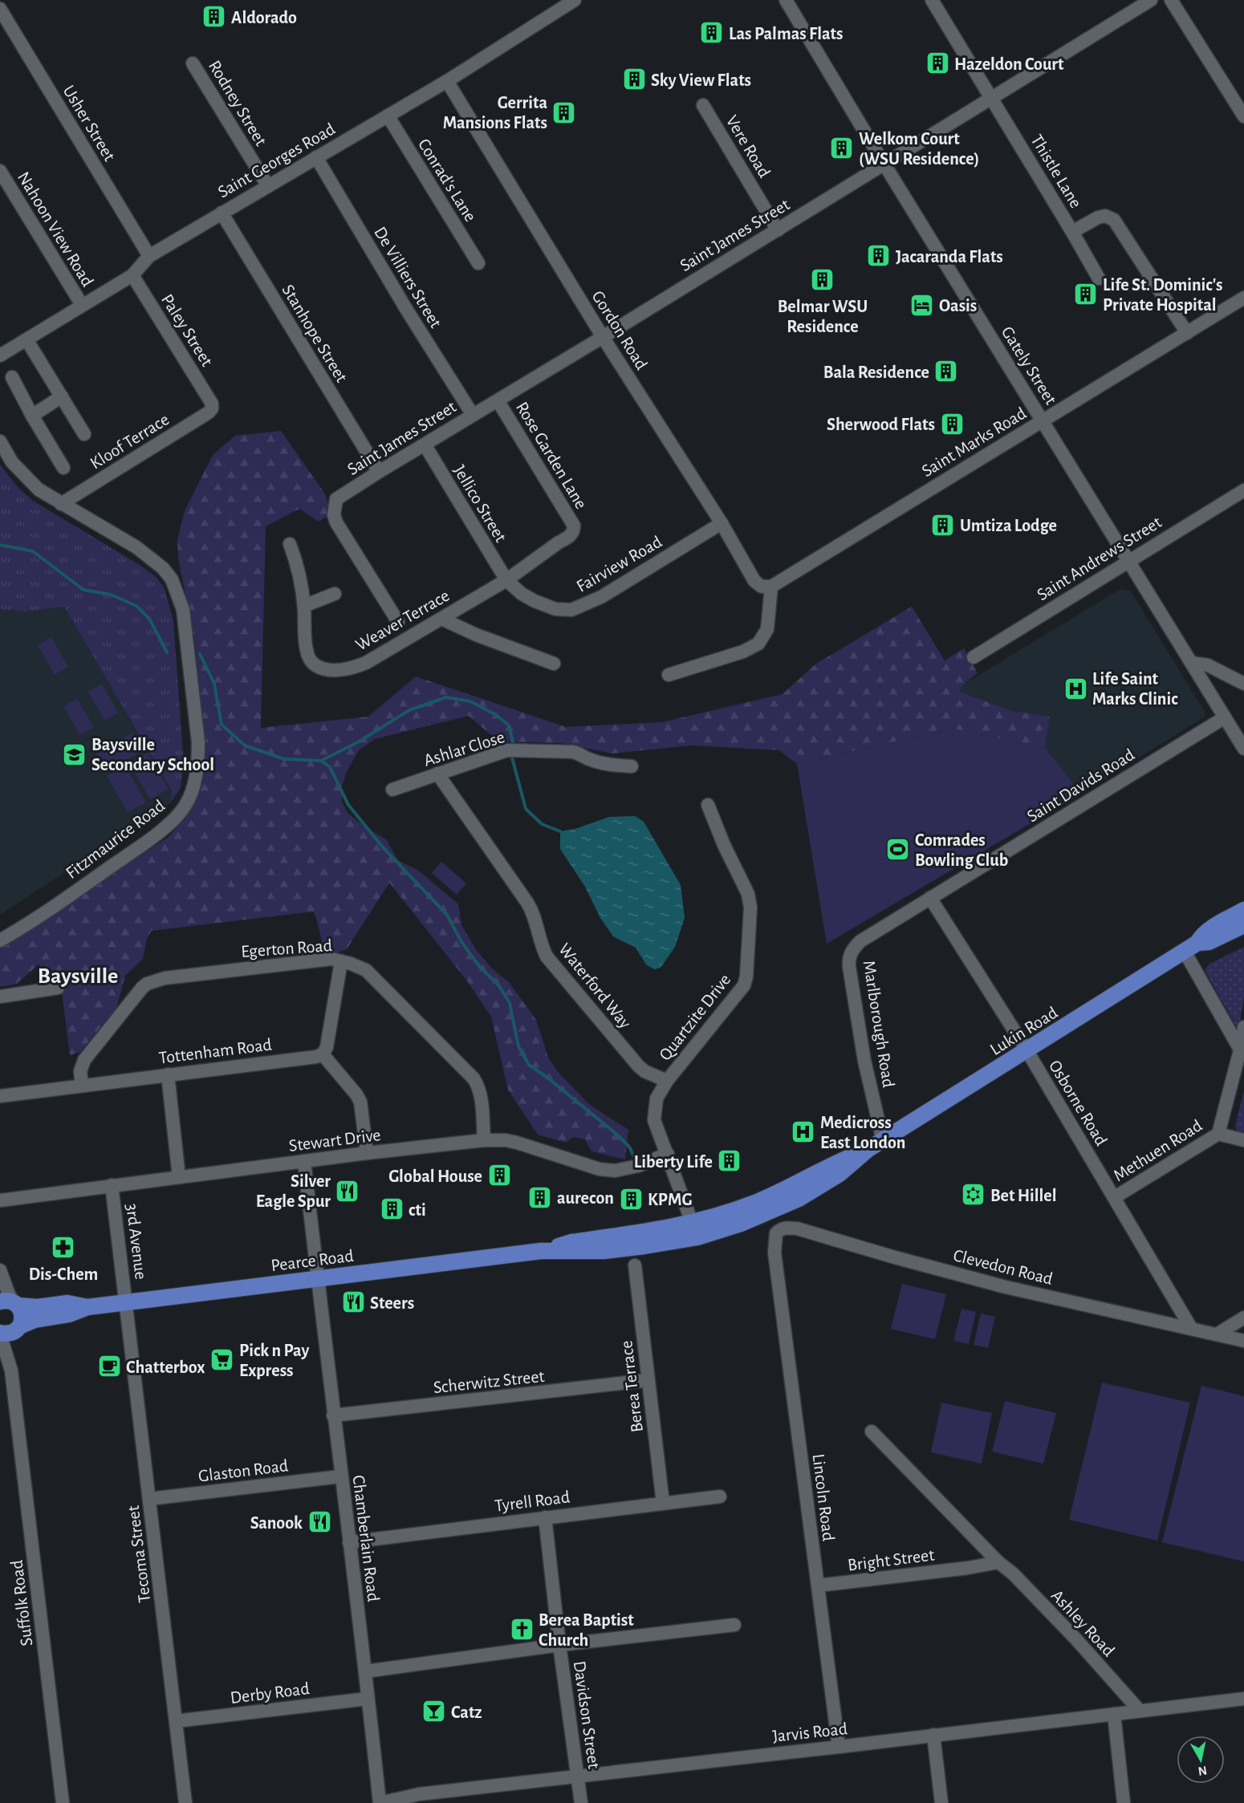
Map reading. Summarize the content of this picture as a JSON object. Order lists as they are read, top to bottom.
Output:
{
  "streets": {
    "main road": ["Lukin Road", "Pearce Road"],
    "street": [
      "Rodney Street",
      "Usher Street",
      "Vere Road",
      "Saint Georges Road",
      "Thistle Lane",
      "Conrad's Lane",
      "Nahoon View Road",
      "Saint James Street",
      "De Villiers Street",
      "Paley Street",
      "Gordon Road",
      "Stanhope Street",
      "Gately Street",
      "Kloof Terrace",
      "Saint Marks Road",
      "Rose Garden Lane",
      "Jellico Street",
      "Saint Andrews Street",
      "Fairview Road",
      "Weaver Terrace",
      "Ashlar Close",
      "Saint Davids Road",
      "Fitzmaurice Road",
      "Egerton Road",
      "Waterford Way",
      "Quartzite Drive",
      "Marlborough Road",
      "Tottenham Road",
      "Osborne Road",
      "Stewart Drive",
      "Methuen Road",
      "3rd Avenue",
      "Clevedon Road",
      "Scherwitz Street",
      "Berea Terrace",
      "Glaston Road",
      "Lincoln Road",
      "Tyrell Road",
      "Chamberlain Road",
      "Tecoma Street",
      "Bright Street",
      "Suffolk Road",
      "Ashley Road",
      "Derby Road",
      "Davidson Street",
      "Jarvis Road"
    ]
  },
  "crossings": [
    ["Rodney Street", "Saint Georges Road"],
    ["Usher Street", "Saint Georges Road"],
    ["Vere Road", "Saint James Street"],
    ["Saint Georges Road", "Conrad's Lane"],
    ["Saint Georges Road", "Nahoon View Road"],
    ["Saint Georges Road", "De Villiers Street"],
    ["Saint Georges Road", "Paley Street"],
    ["Saint Georges Road", "Gordon Road"],
    ["Saint Georges Road", "Stanhope Street"],
    ["Saint Georges Road", "Kloof Terrace"],
    ["Thistle Lane", "Saint James Street"],
    ["Thistle Lane", "Saint Marks Road"],
    ["Saint James Street", "De Villiers Street"],
    ["Saint James Street", "Gordon Road"],
    ["Saint James Street", "Stanhope Street"],
    ["Saint James Street", "Gately Street"],
    ["Saint James Street", "Rose Garden Lane"],
    ["Saint James Street", "Jellico Street"],
    ["Paley Street", "Kloof Terrace"],
    ["Gordon Road", "Saint Marks Road"],
    ["Gordon Road", "Fairview Road"],
    ["Gately Street", "Saint Marks Road"],
    ["Gately Street", "Saint Andrews Street"],
    ["Gately Street", "Saint Davids Road"],
    ["Kloof Terrace", "Fitzmaurice Road"],
    ["Rose Garden Lane", "Jellico Street"],
    ["Rose Garden Lane", "Fairview Road"],
    ["Rose Garden Lane", "Weaver Terrace"],
    ["Jellico Street", "Fairview Road"],
    ["Jellico Street", "Weaver Terrace"],
    ["Fairview Road", "Weaver Terrace"],
    ["Ashlar Close", "Waterford Way"],
    ["Saint Davids Road", "Marlborough Road"],
    ["Saint Davids Road", "Osborne Road"],
    ["Egerton Road", "Tottenham Road"],
    ["Egerton Road", "Stewart Drive"],
    ["Waterford Way", "Quartzite Drive"],
    ["Quartzite Drive", "Stewart Drive"],
    ["Quartzite Drive", "Pearce Road"],
    ["Marlborough Road", "Lukin Road"],
    ["Marlborough Road", "Osborne Road"],
    ["Lukin Road", "Osborne Road"],
    ["Lukin Road", "Pearce Road"],
    ["Osborne Road", "Methuen Road"],
    ["Osborne Road", "Clevedon Road"],
    ["Stewart Drive", "3rd Avenue"],
    ["Stewart Drive", "Chamberlain Road"],
    ["3rd Avenue", "Pearce Road"],
    ["3rd Avenue", "Tecoma Street"],
    ["Pearce Road", "Chamberlain Road"],
    ["Pearce Road", "Tecoma Street"],
    ["Pearce Road", "Suffolk Road"],
    ["Clevedon Road", "Lincoln Road"],
    ["Scherwitz Street", "Berea Terrace"],
    ["Scherwitz Street", "Chamberlain Road"],
    ["Berea Terrace", "Tyrell Road"],
    ["Glaston Road", "Chamberlain Road"],
    ["Glaston Road", "Tecoma Street"],
    ["Lincoln Road", "Bright Street"],
    ["Lincoln Road", "Jarvis Road"],
    ["Tyrell Road", "Chamberlain Road"],
    ["Tyrell Road", "Davidson Street"],
    ["Chamberlain Road", "Derby Road"],
    ["Chamberlain Road", "Jarvis Road"],
    ["Tecoma Street", "Derby Road"],
    ["Bright Street", "Ashley Road"],
    ["Ashley Road", "Jarvis Road"],
    ["Davidson Street", "Jarvis Road"]
  ],
  "districts": ["Baysville"],
  "places": {
    "building": [
      "Aldorado",
      "Las Palmas Flats",
      "Hazeldon Court",
      "Sky View Flats",
      "Gerrita Mansions Flats",
      "Welkom Court (WSU Residence)",
      "Jacaranda Flats",
      "Belmar WSU Residence",
      "Life St. Dominic's Private Hospital",
      "Bala Residence",
      "Sherwood Flats",
      "Umtiza Lodge",
      "Liberty Life",
      "Global House",
      "aurecon",
      "KPMG",
      "cti"
    ],
    "hotel": ["Oasis"],
    "hospital": ["Life Saint Marks Clinic", "Medicross East London"],
    "school or university": ["Baysville Secondary School"],
    "sports": ["Comrades Bowling Club"],
    "restaurant": ["Silver Eagle Spur", "Steers", "Sanook"],
    "synagogue": ["Bet Hillel"],
    "pharmacy": ["Dis-Chem"],
    "supermarket": ["Pick n Pay Express"],
    "cafe": ["Chatterbox"],
    "church": ["Berea Baptist Church"],
    "bar": ["Catz"]
  },
  "north": "bottom"
}
